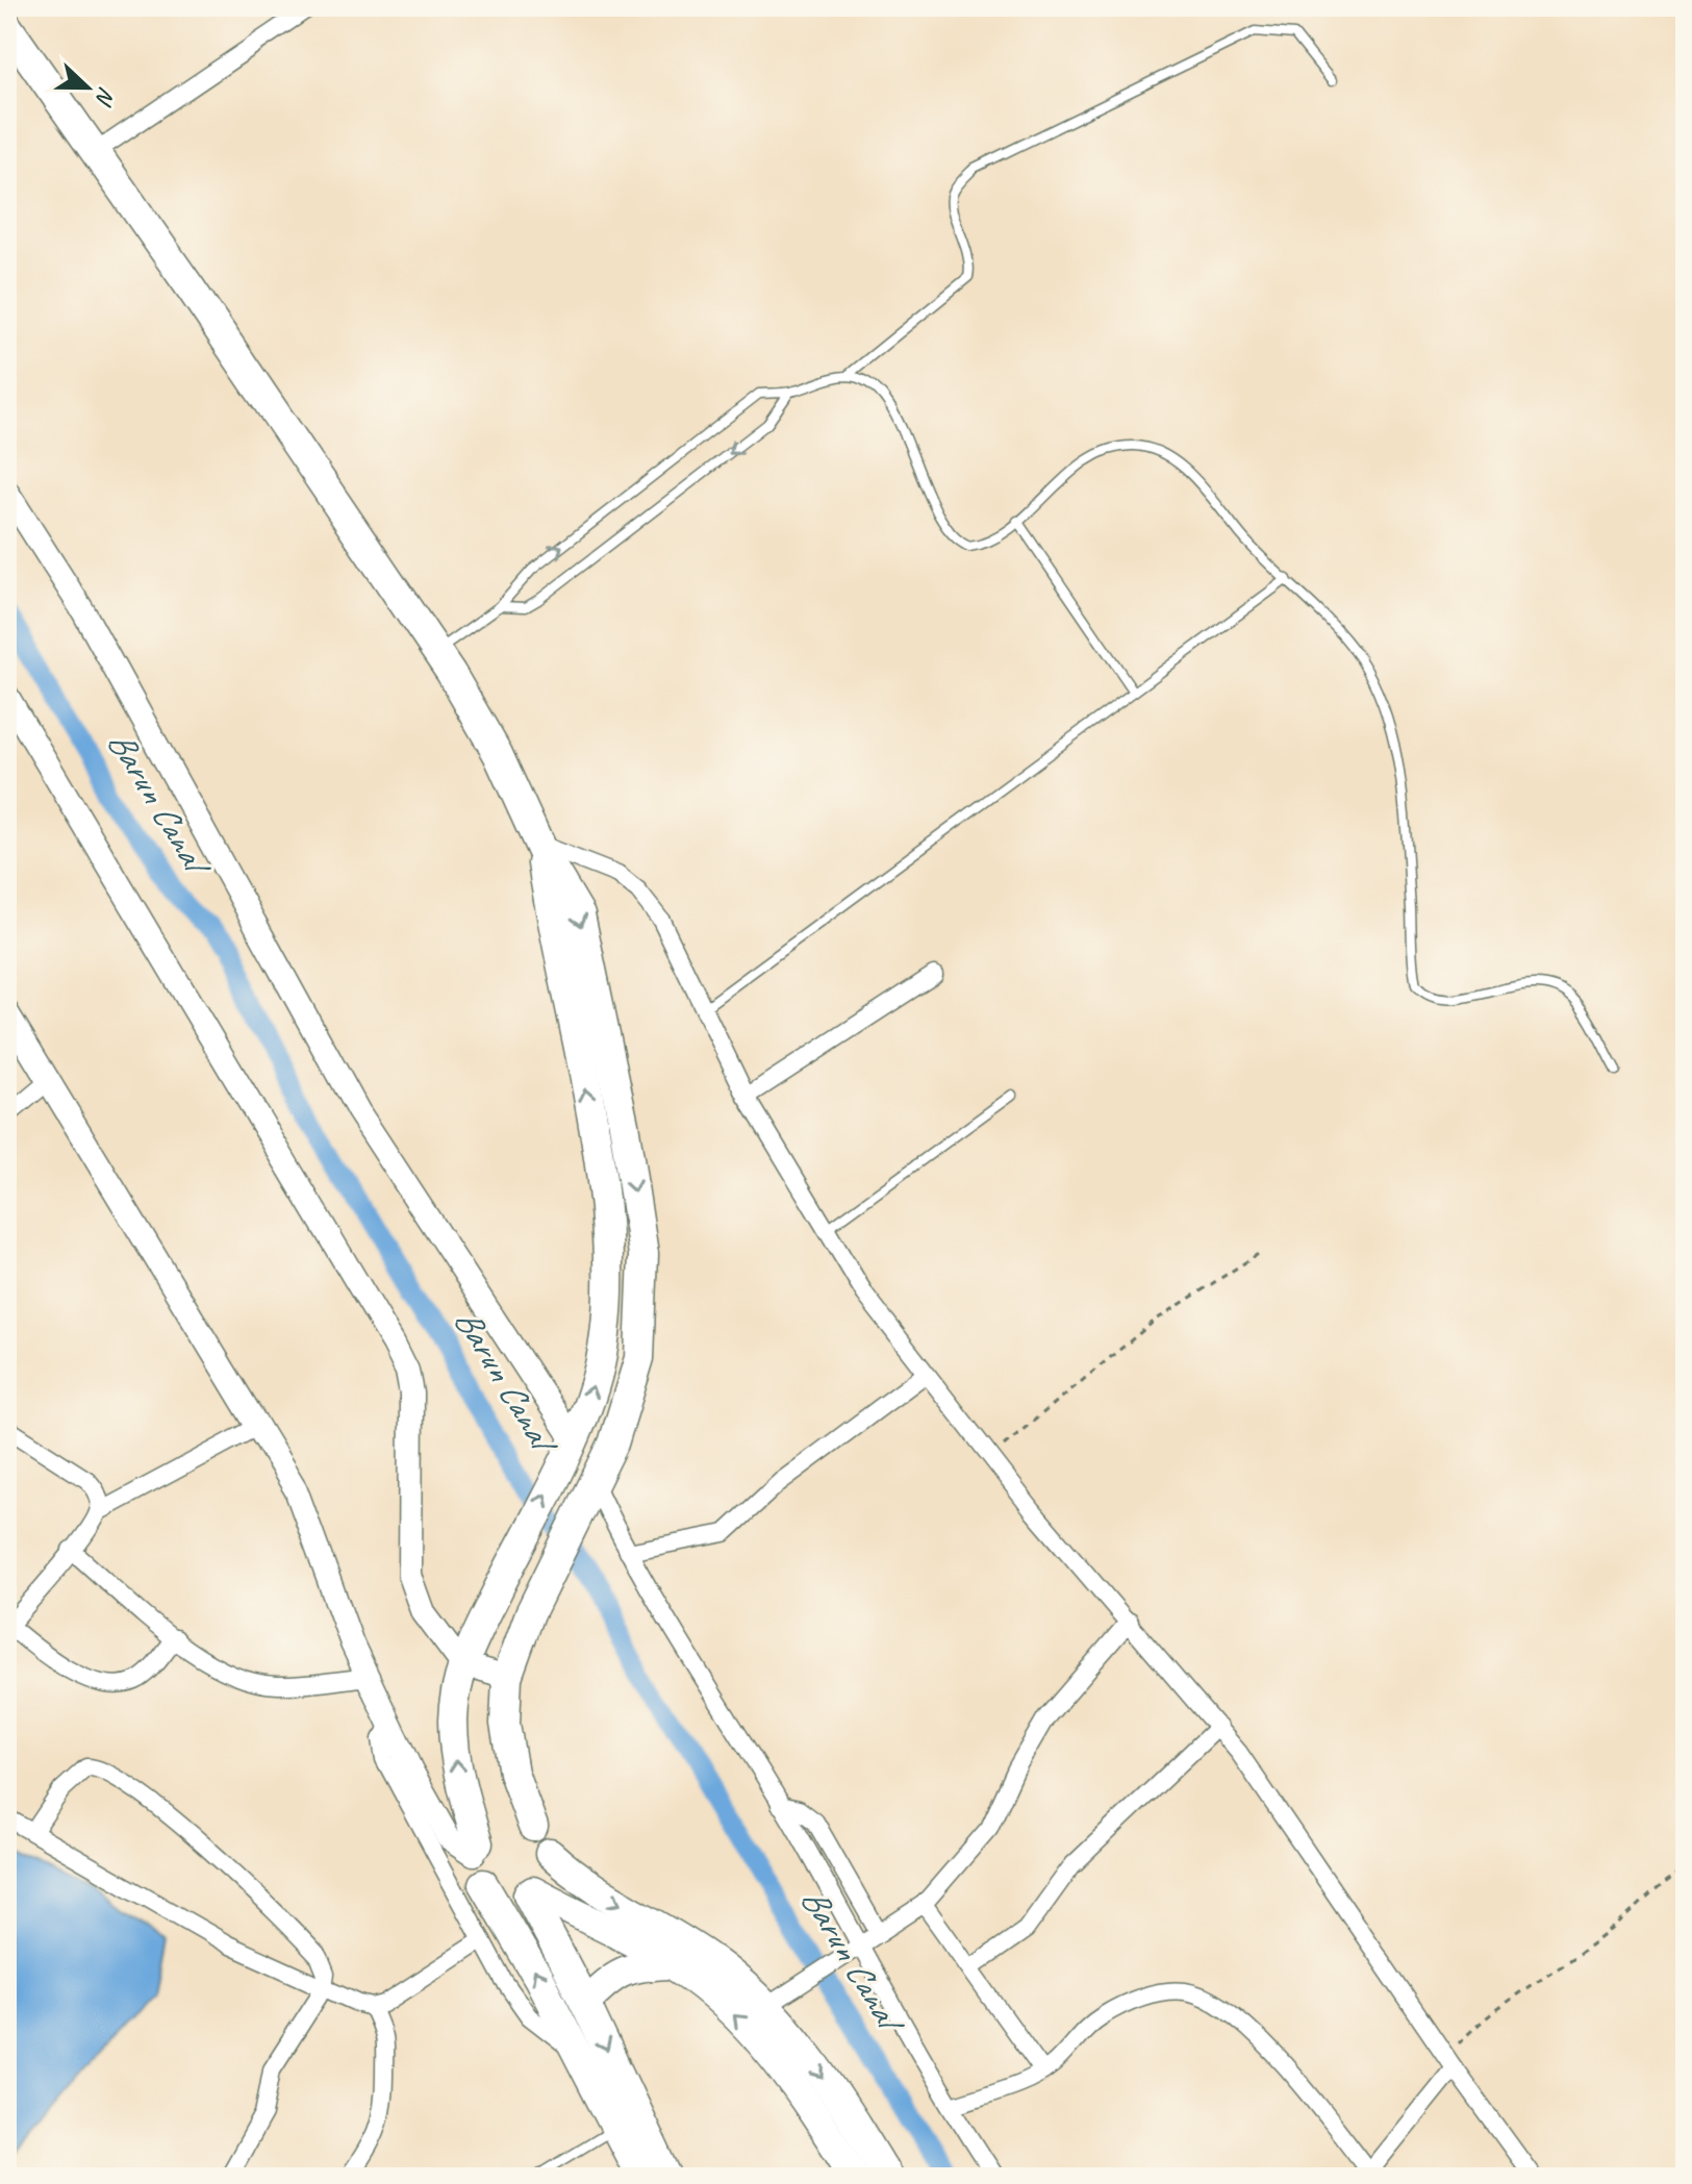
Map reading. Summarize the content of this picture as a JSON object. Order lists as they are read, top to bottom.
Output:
{
  "water": ["Barun Canal"],
  "north": "right"
}
